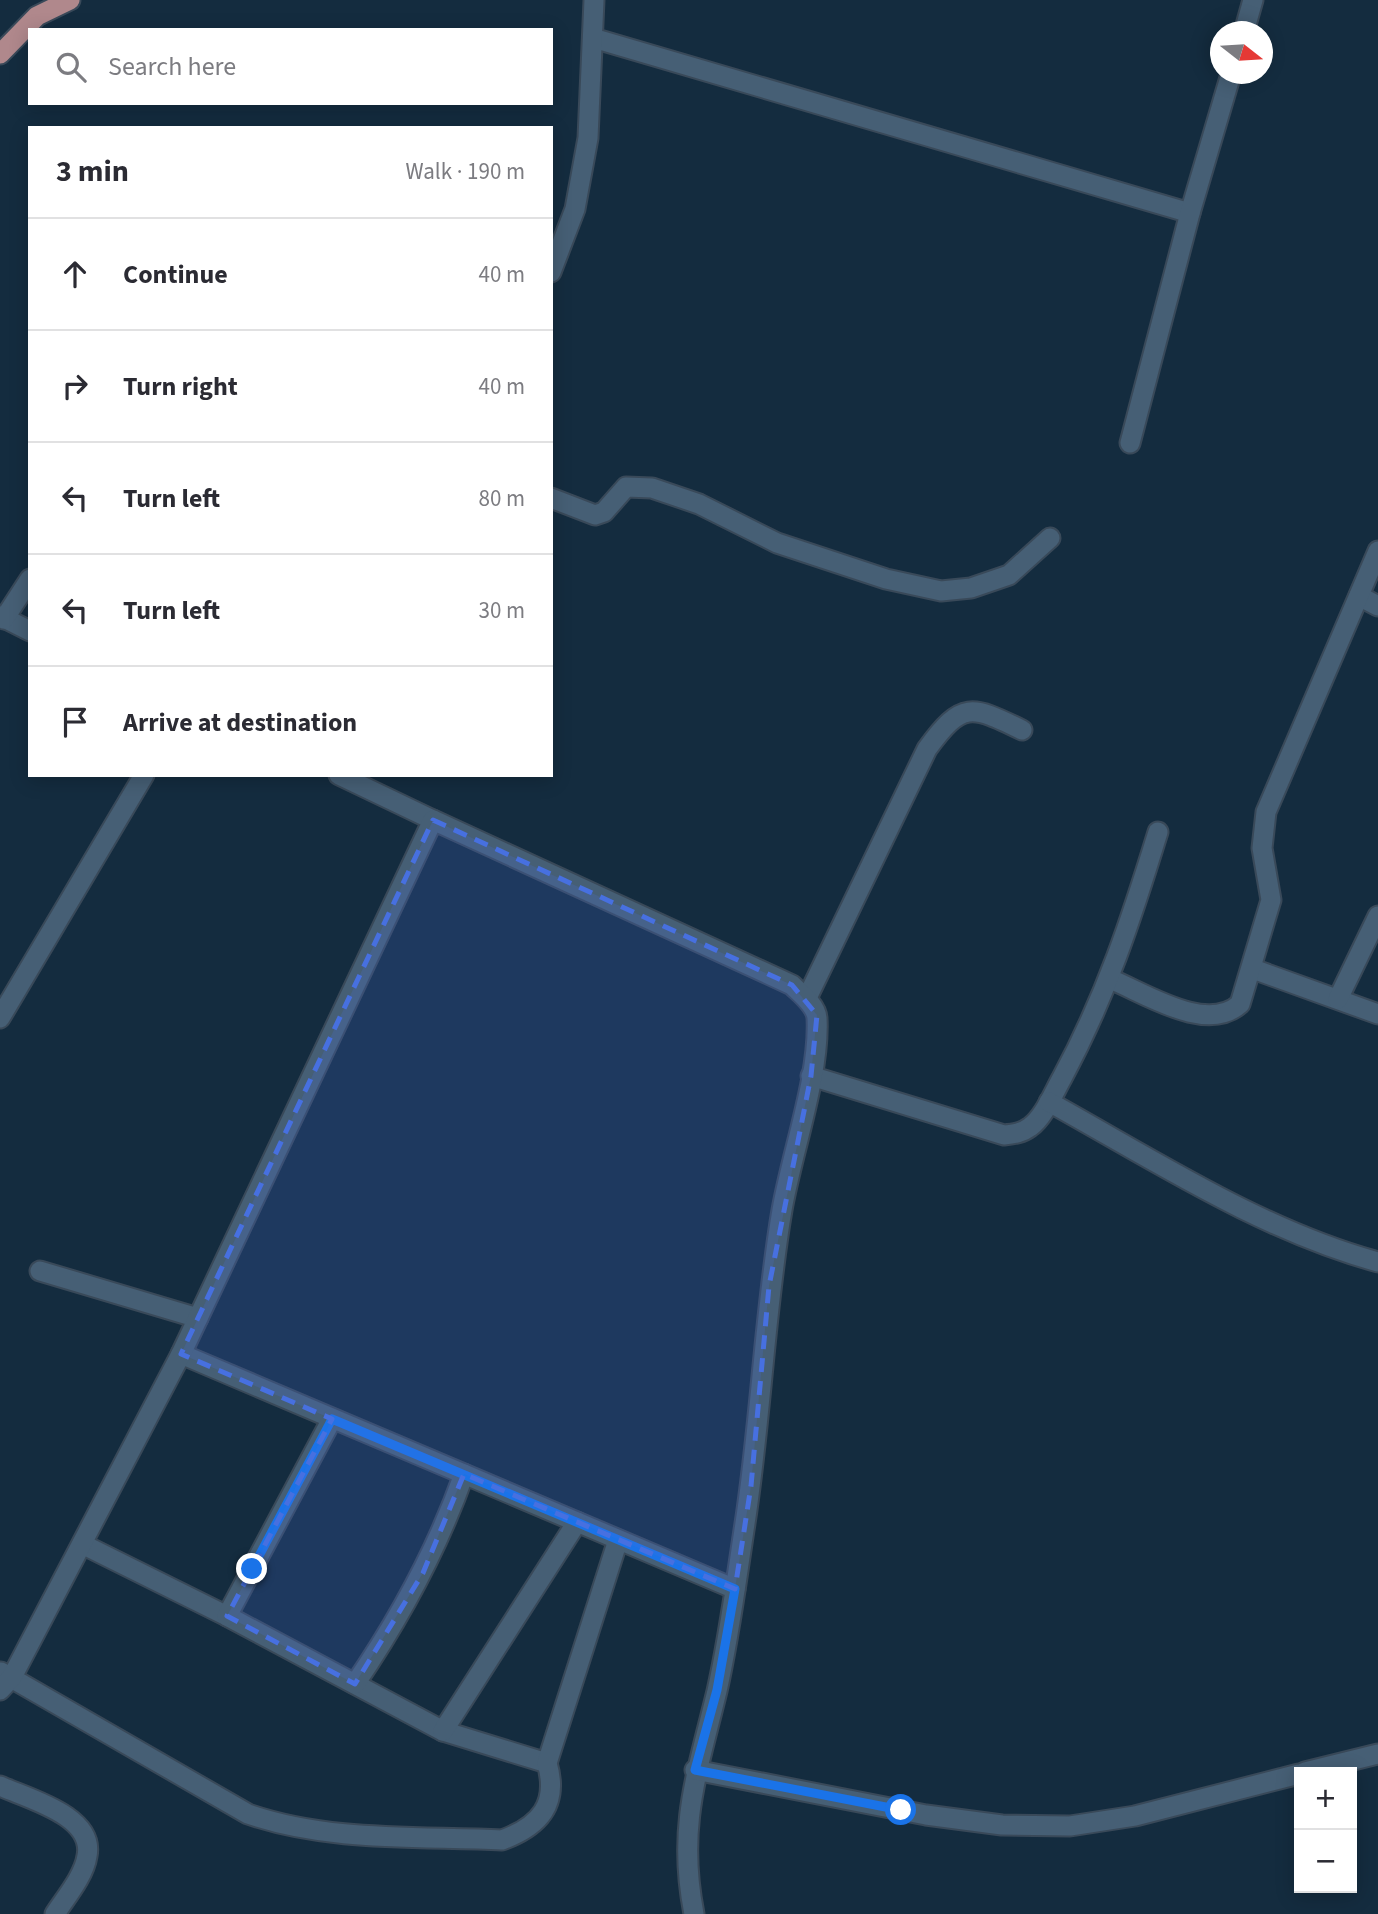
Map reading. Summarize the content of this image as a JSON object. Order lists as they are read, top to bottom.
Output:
{
  "north": "right",
  "page": {
    "search": "Search here",
    "heading": ["3 min", "Walk · 190 m"],
    "list": [
      ["Continue", "40 m"],
      ["Turn right", "40 m"],
      ["Turn left", "80 m"],
      ["Turn left", "30 m"],
      "Arrive at destination"
    ],
    "map_buttons": ["+", "−"]
  }
}
